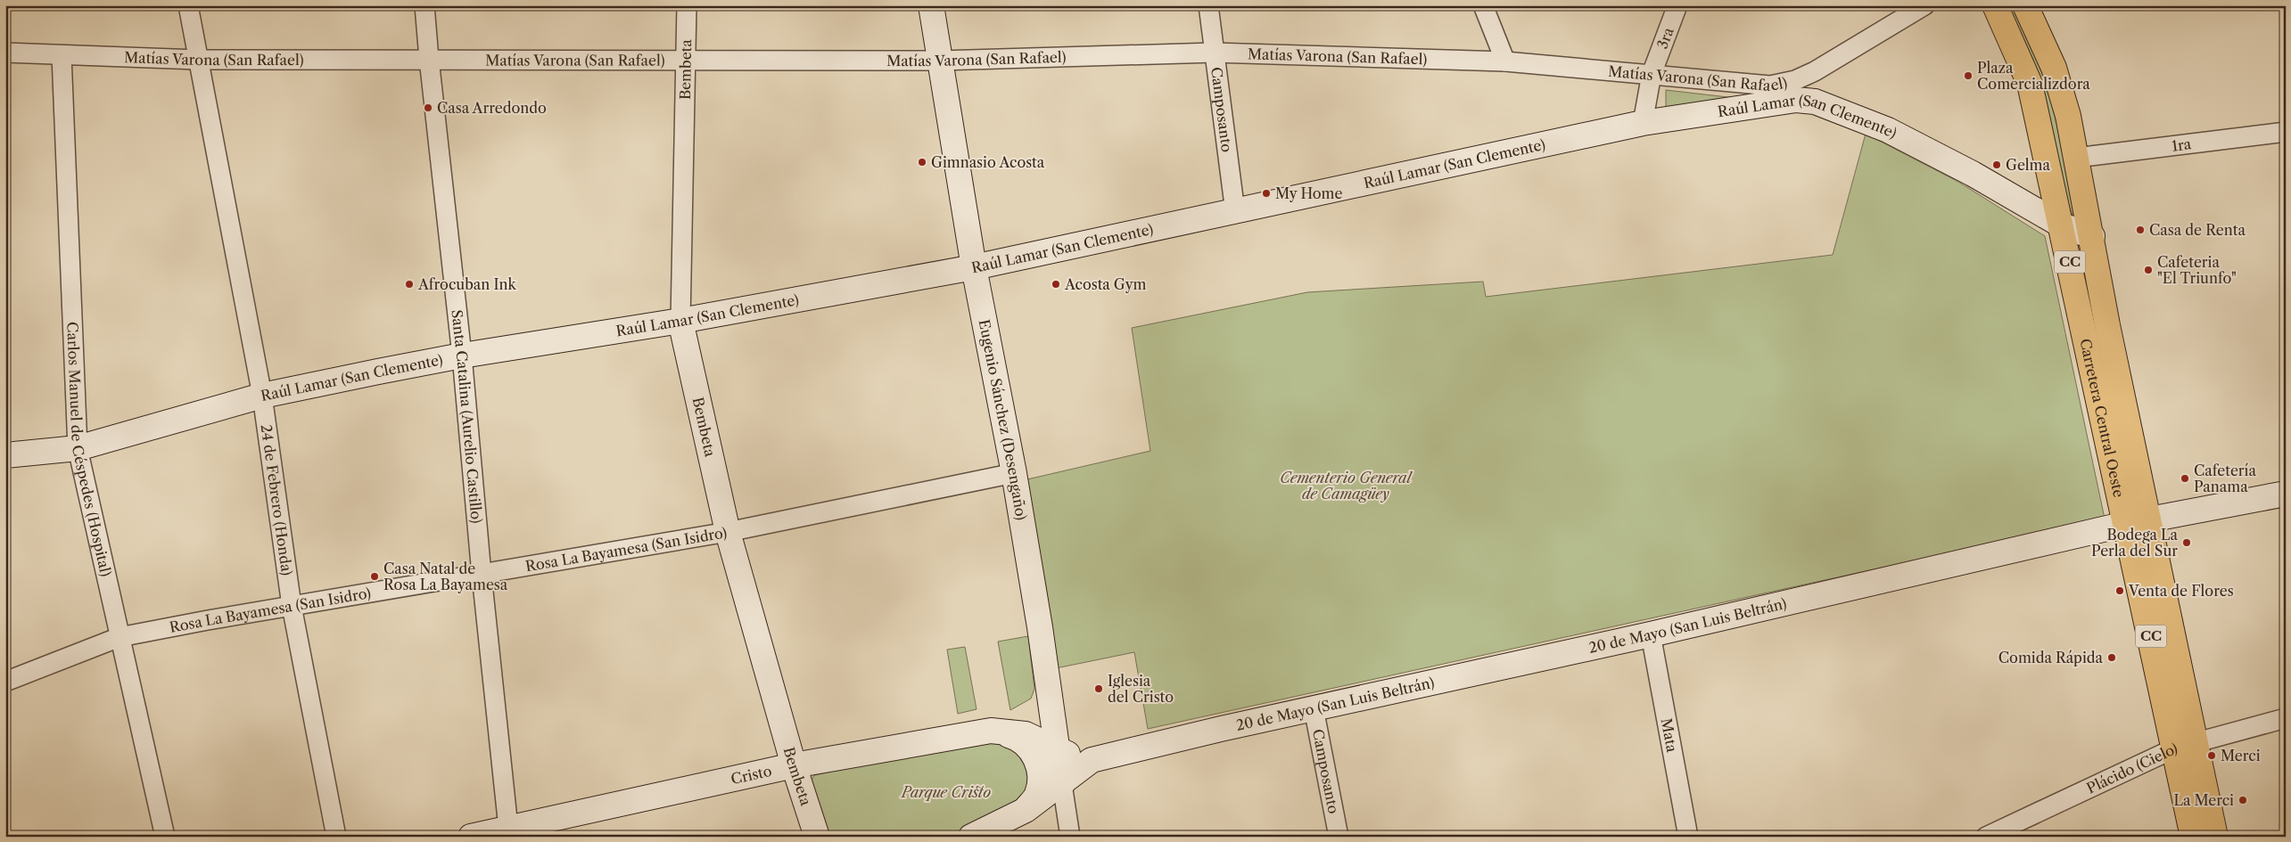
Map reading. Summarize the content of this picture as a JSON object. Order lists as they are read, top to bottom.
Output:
{
  "streets": {
    "main road": ["CC", "Carretera Central Oeste"],
    "street": [
      "3ra",
      "Matías Varona (San Rafael)",
      "Bembeta",
      "Camposanto",
      "Raúl Lamar (San Clemente)",
      "1ra",
      "Santa Catalina (Aurelio Castillo)",
      "Eugenio Sánchez (Desengaño)",
      "Carlos Manuel de Céspedes (Hospital)",
      "24 de Febrero (Honda)",
      "Rosa La Bayamesa (San Isidro)",
      "20 de Mayo (San Luis Beltrán)",
      "Mata",
      "Plácido (Cielo)",
      "Cristo"
    ]
  },
  "crossings": [
    ["3ra", "Matías Varona (San Rafael)"],
    ["3ra", "Raúl Lamar (San Clemente)"],
    ["Matías Varona (San Rafael)", "Bembeta"],
    ["Matías Varona (San Rafael)", "Camposanto"],
    ["Matías Varona (San Rafael)", "Raúl Lamar (San Clemente)"],
    ["Matías Varona (San Rafael)", "Santa Catalina (Aurelio Castillo)"],
    ["Matías Varona (San Rafael)", "Eugenio Sánchez (Desengaño)"],
    ["Matías Varona (San Rafael)", "Carlos Manuel de Céspedes (Hospital)"],
    ["Matías Varona (San Rafael)", "24 de Febrero (Honda)"],
    ["Bembeta", "Raúl Lamar (San Clemente)"],
    ["Bembeta", "Rosa La Bayamesa (San Isidro)"],
    ["Bembeta", "Cristo"],
    ["Camposanto", "Raúl Lamar (San Clemente)"],
    ["Camposanto", "20 de Mayo (San Luis Beltrán)"],
    ["Raúl Lamar (San Clemente)", "Santa Catalina (Aurelio Castillo)"],
    ["Raúl Lamar (San Clemente)", "Carretera Central Oeste"],
    ["Raúl Lamar (San Clemente)", "Eugenio Sánchez (Desengaño)"],
    ["Raúl Lamar (San Clemente)", "Carlos Manuel de Céspedes (Hospital)"],
    ["Raúl Lamar (San Clemente)", "24 de Febrero (Honda)"],
    ["1ra", "Carretera Central Oeste"],
    ["Santa Catalina (Aurelio Castillo)", "Rosa La Bayamesa (San Isidro)"],
    ["Santa Catalina (Aurelio Castillo)", "Cristo"],
    ["Carretera Central Oeste", "20 de Mayo (San Luis Beltrán)"],
    ["Carretera Central Oeste", "Plácido (Cielo)"],
    ["Eugenio Sánchez (Desengaño)", "Rosa La Bayamesa (San Isidro)"],
    ["Eugenio Sánchez (Desengaño)", "20 de Mayo (San Luis Beltrán)"],
    ["Eugenio Sánchez (Desengaño)", "Cristo"],
    ["Carlos Manuel de Céspedes (Hospital)", "Rosa La Bayamesa (San Isidro)"],
    ["24 de Febrero (Honda)", "Rosa La Bayamesa (San Isidro)"],
    ["20 de Mayo (San Luis Beltrán)", "Mata"],
    ["20 de Mayo (San Luis Beltrán)", "Cristo"]
  ],
  "parks": ["Cementerio General de Camagüey", "Parque Cristo"],
  "places": [
    "Plaza Comercializdora",
    "Casa Arredondo",
    "Gimnasio Acosta",
    "Gelma",
    "My Home",
    "Casa de Renta",
    "Cafeteria \"El Triunfo\"",
    "Afrocuban Ink",
    "Acosta Gym",
    "Cafetería Panama",
    "Bodega La Perla del Sur",
    "Casa Natal de Rosa La Bayamesa",
    "Venta de Flores",
    "Comida Rápida",
    "Iglesia del Cristo",
    "Merci",
    "La Merci"
  ]
}
